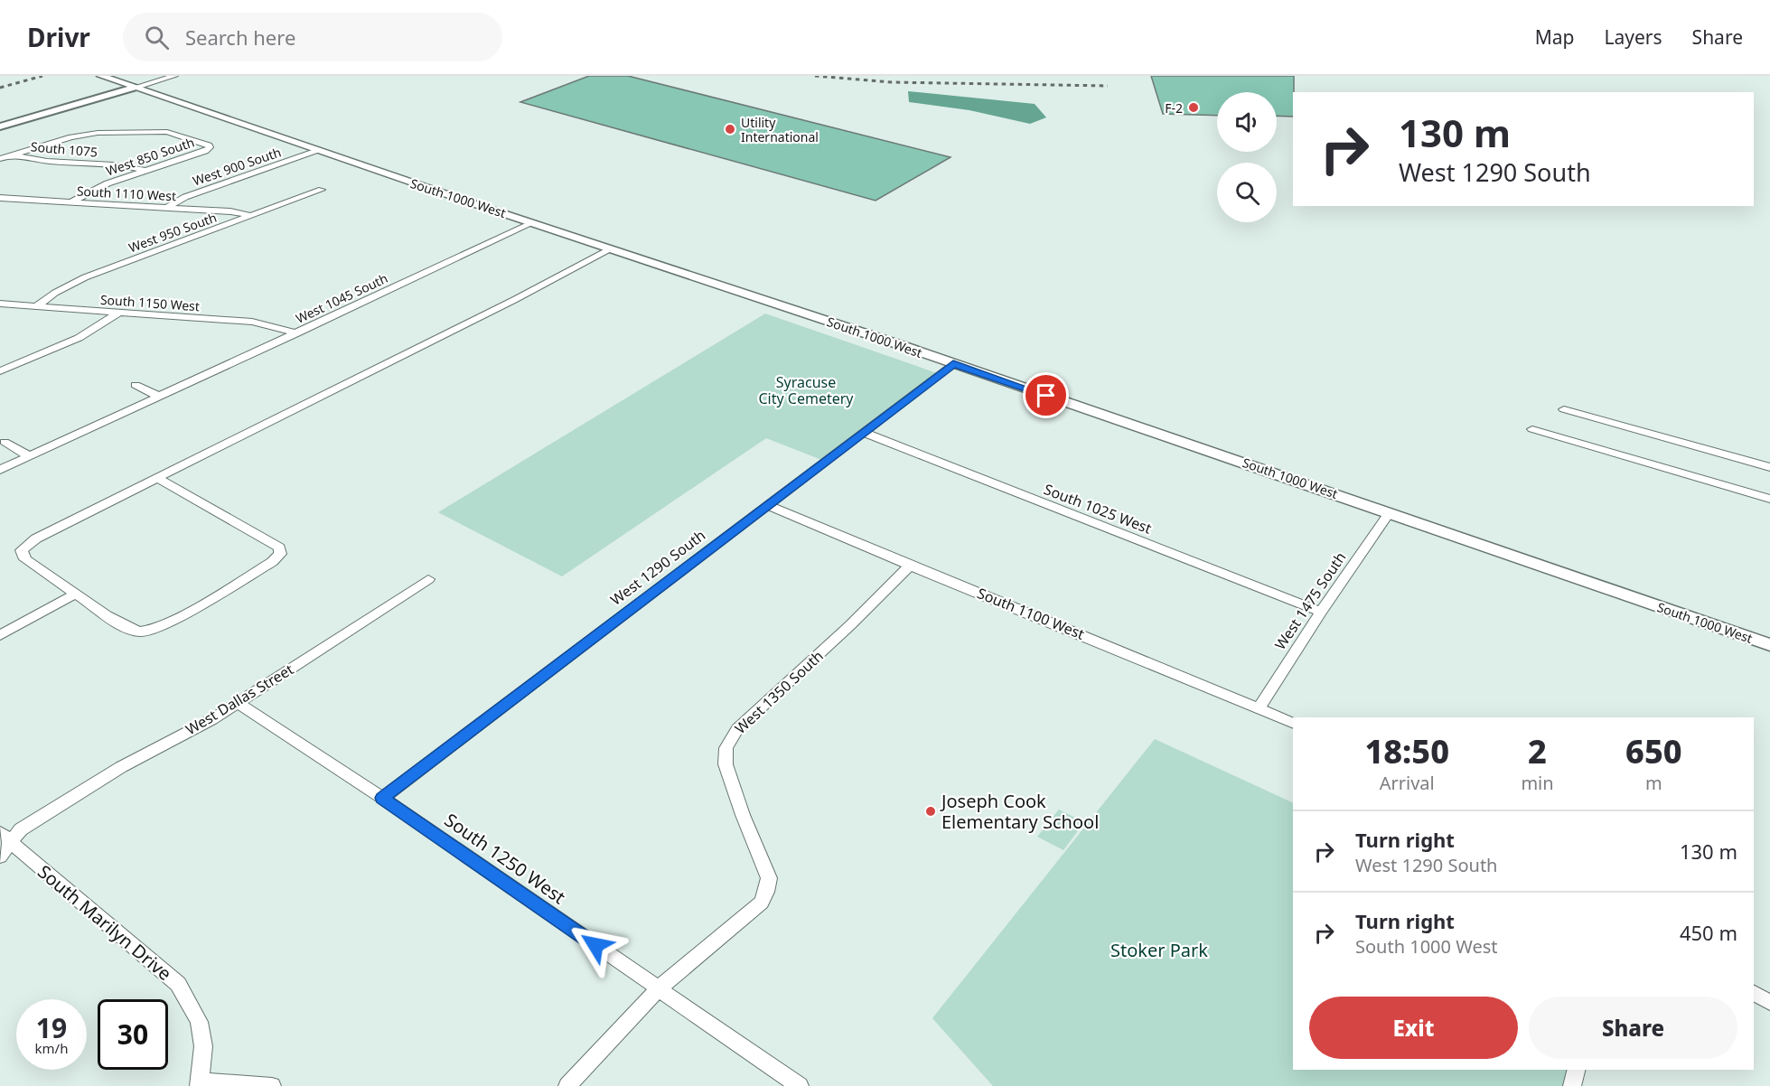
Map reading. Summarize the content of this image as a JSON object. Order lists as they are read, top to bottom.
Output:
{
  "streets": {
    "main road": ["South 1000 West"],
    "street": [
      "South 1075",
      "West 850 South",
      "West 900 South",
      "South 1110 West",
      "West 950 South",
      "West 1045 South",
      "South 1150 West",
      "South 1025 West",
      "West 1290 South",
      "West 1475 South",
      "South 1100 West",
      "West 1350 South",
      "West Dallas Street",
      "South 1250 West",
      "South Marilyn Drive"
    ]
  },
  "crossings": [
    ["South 1075", "West 850 South"],
    ["West 850 South", "South 1110 West"],
    ["West 900 South", "South 1110 West"],
    ["West 900 South", "South 1000 West"],
    ["South 1110 West", "West 950 South"],
    ["South 1000 West", "West 1045 South"],
    ["South 1000 West", "West 1290 South"],
    ["South 1000 West", "West 1475 South"],
    ["West 950 South", "South 1150 West"],
    ["West 1045 South", "South 1150 West"],
    ["South 1025 West", "West 1290 South"],
    ["South 1025 West", "West 1475 South"],
    ["West 1290 South", "South 1100 West"],
    ["West 1290 South", "South 1250 West"],
    ["West 1475 South", "South 1100 West"],
    ["South 1100 West", "West 1350 South"],
    ["West 1350 South", "South 1250 West"],
    ["West Dallas Street", "South 1250 West"],
    ["West Dallas Street", "South Marilyn Drive"]
  ],
  "parks": ["Syracuse City Cemetery", "Stoker Park"],
  "places": ["F-2", "Utility International", "Joseph Cook Elementary School"],
  "page": {
    "header": "Drivr",
    "search": "Search here",
    "nav": ["Map", "Layers", "Share"],
    "turn": ["130 m", "West 1290 South"],
    "eta": [
      "18:50",
      "Arrival",
      "2",
      "min",
      "650",
      "m"
    ],
    "list": [
      {
        "name": "Turn right",
        "note": "West 1290 South",
        "value": "130 m"
      },
      {
        "name": "Turn right",
        "note": "South 1000 West",
        "value": "450 m"
      }
    ],
    "buttons": ["Exit", "Share"],
    "speed": "19 km/h",
    "limit": "30"
  }
}
